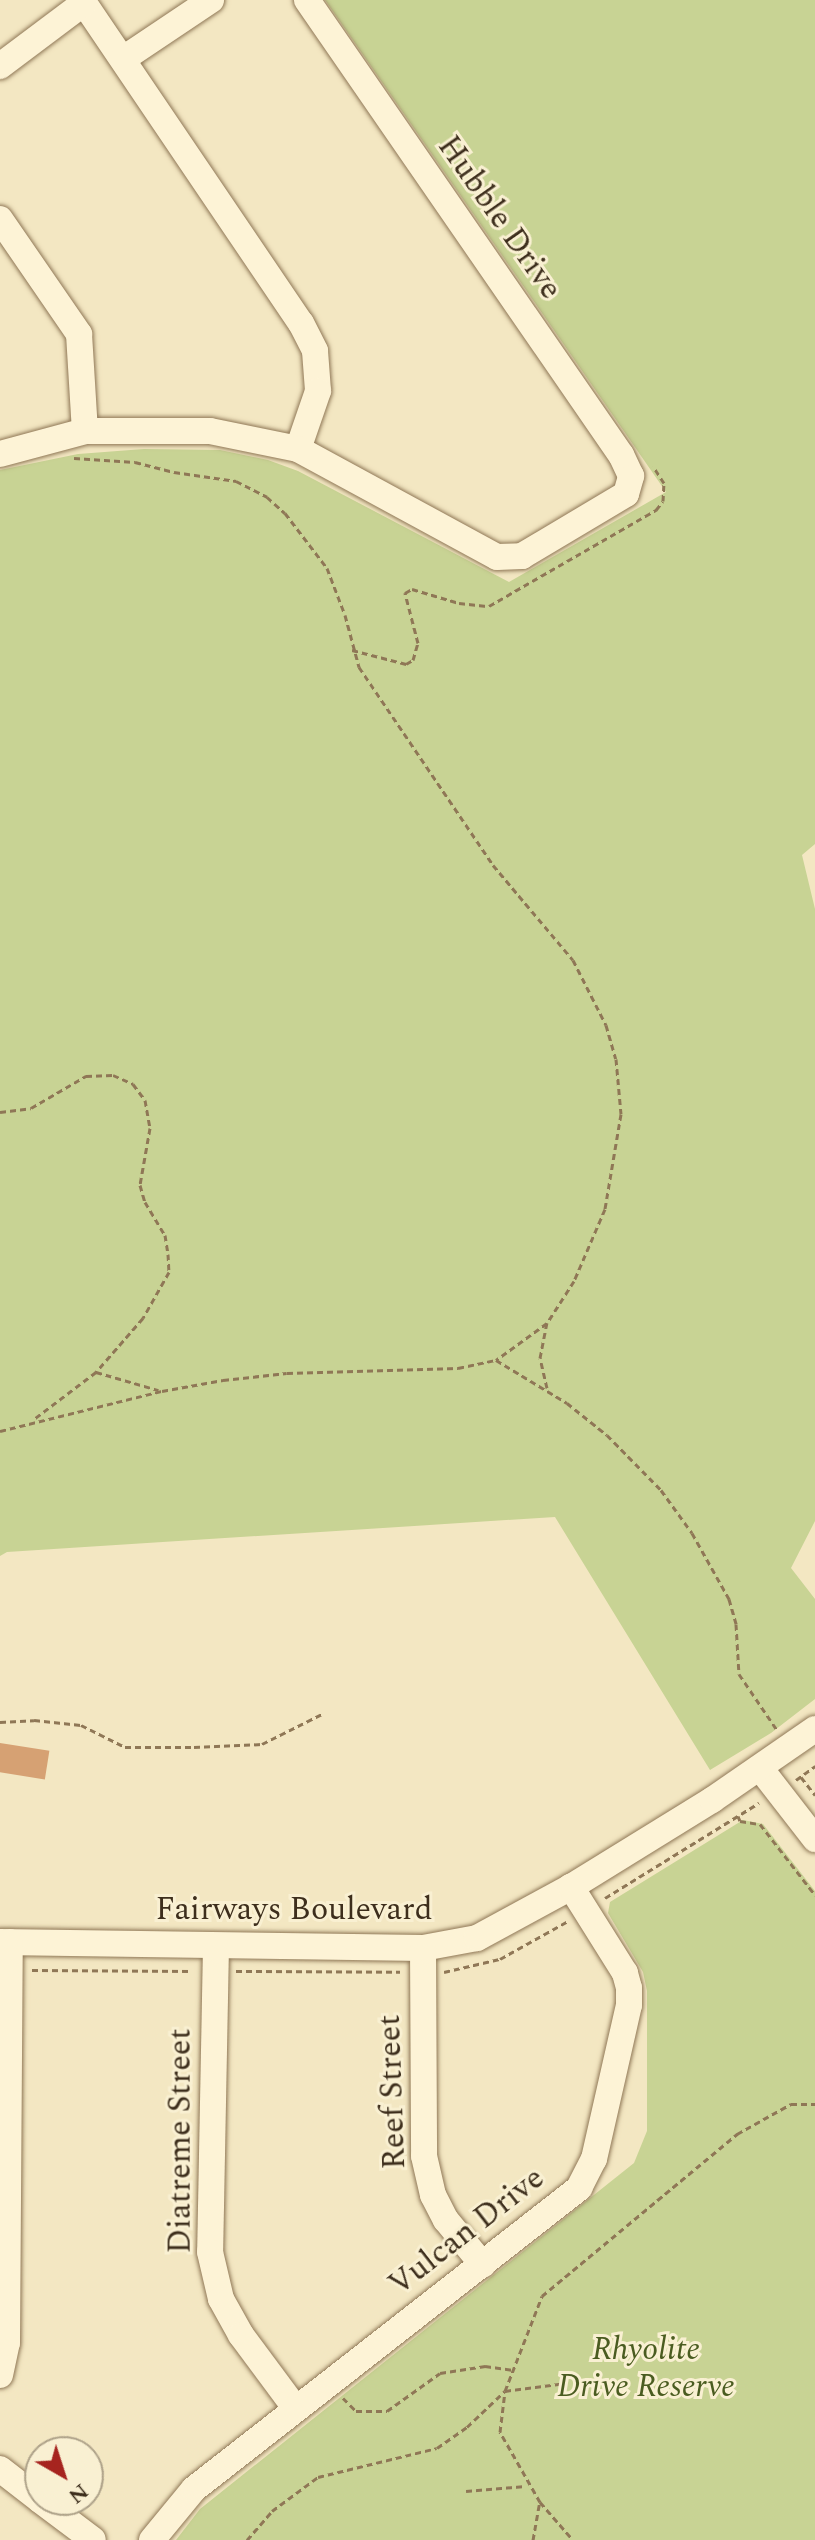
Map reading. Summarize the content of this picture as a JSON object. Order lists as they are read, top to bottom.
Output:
{
  "streets": {
    "street": [
      "Hubble Drive",
      "Fairways Boulevard",
      "Reef Street",
      "Diatreme Street",
      "Vulcan Drive"
    ]
  },
  "crossings": [
    ["Fairways Boulevard", "Reef Street"],
    ["Fairways Boulevard", "Diatreme Street"],
    ["Fairways Boulevard", "Vulcan Drive"],
    ["Reef Street", "Vulcan Drive"],
    ["Diatreme Street", "Vulcan Drive"]
  ],
  "parks": ["Rhyolite Drive Reserve"],
  "north": "bottom right"
}
